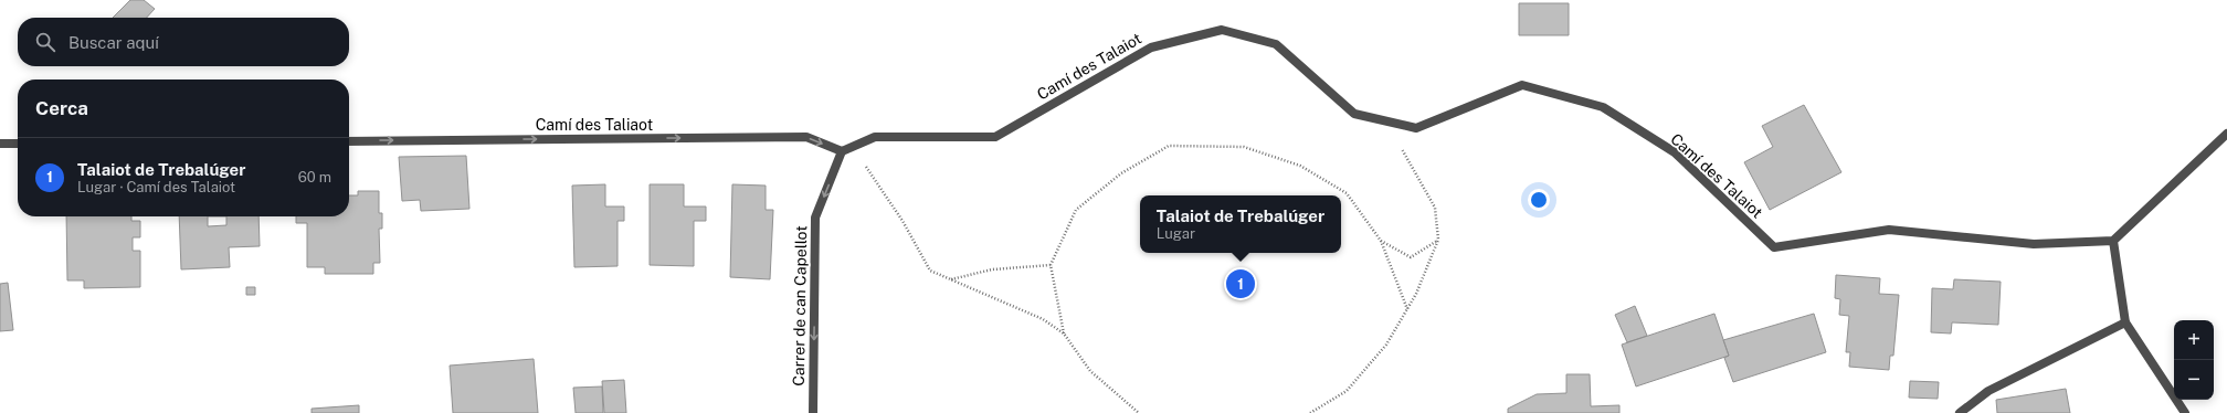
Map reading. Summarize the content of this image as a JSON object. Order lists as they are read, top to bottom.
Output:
{
  "streets": {
    "street": ["Camí des Talaiot", "Camí des Taliaot", "Carrer de can Capellot"]
  },
  "crossings": [
    ["Camí des Talaiot", "Camí des Taliaot"],
    ["Camí des Talaiot", "Carrer de can Capellot"],
    ["Camí des Taliaot", "Carrer de can Capellot"]
  ],
  "one_way": ["Camí des Taliaot", "Carrer de can Capellot"],
  "page": {
    "search": "Buscar aquí",
    "heading": "Cerca",
    "list": [
      {
        "mark": "1",
        "name": "Talaiot de Trebalúger",
        "note": "Lugar · Camí des Talaiot",
        "value": "60 m"
      }
    ],
    "popup": ["Talaiot de Trebalúger", "Lugar"],
    "pins": "1",
    "map_buttons": ["+", "−"]
  }
}
